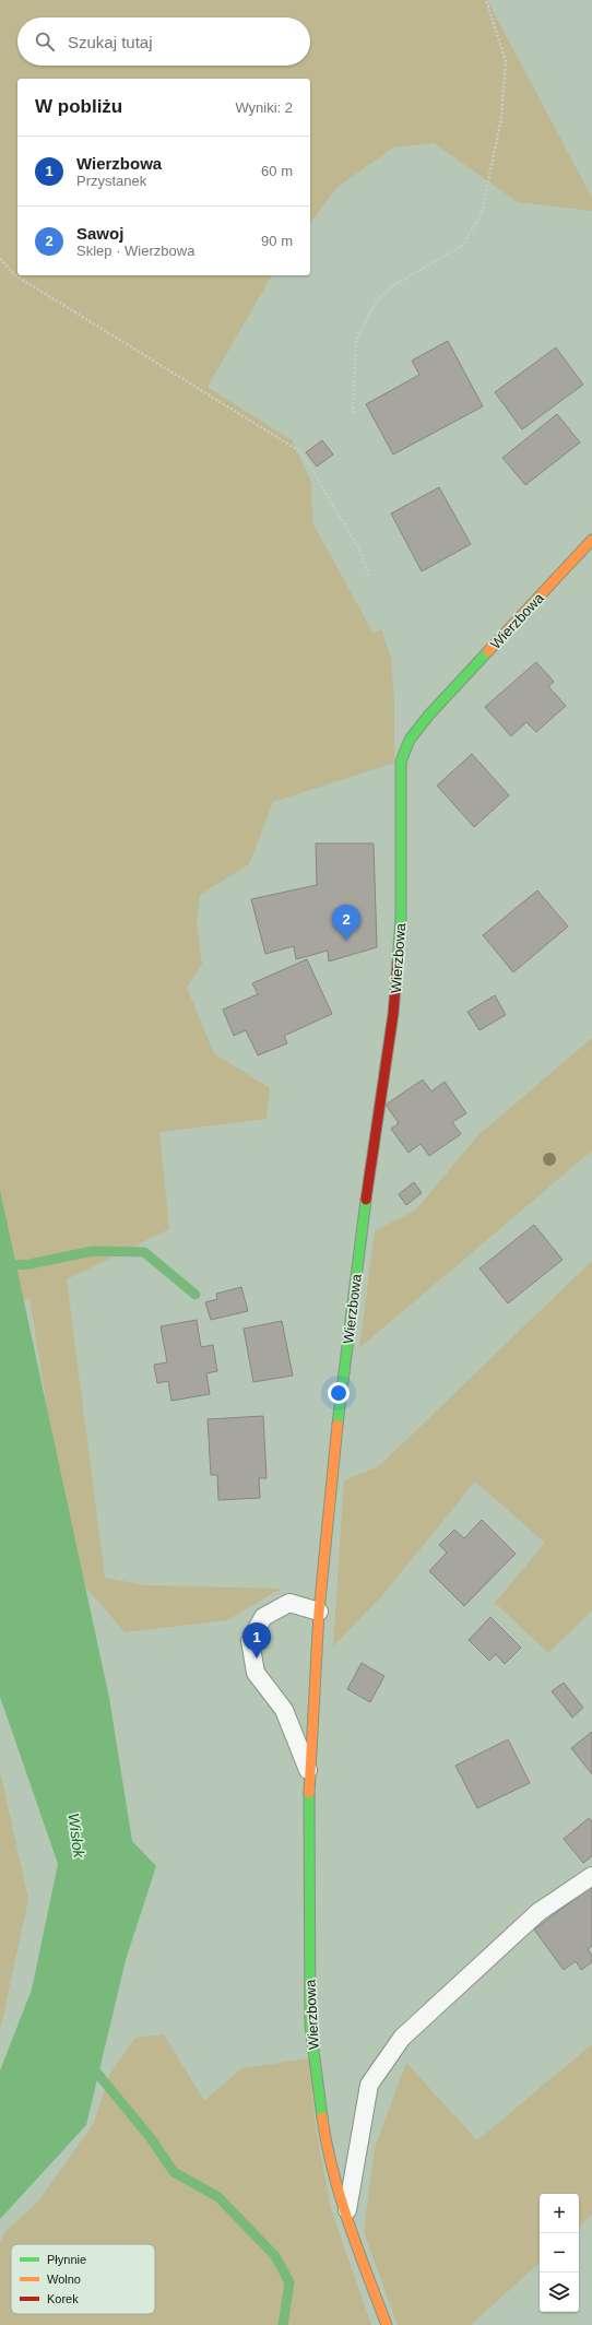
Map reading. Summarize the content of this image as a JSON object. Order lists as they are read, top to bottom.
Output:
{
  "streets": {
    "street": ["Wierzbowa"]
  },
  "water": ["Wisłok"],
  "legend": ["Płynnie", "Wolno", "Korek"],
  "page": {
    "search": "Szukaj tutaj",
    "heading": ["W pobliżu", "Wyniki: 2"],
    "list": [
      {
        "mark": "1",
        "name": "Wierzbowa",
        "note": "Przystanek",
        "value": "60 m"
      },
      {
        "mark": "2",
        "name": "Sawoj",
        "note": "Sklep · Wierzbowa",
        "value": "90 m"
      }
    ],
    "pins": ["2", "1"],
    "map_buttons": ["+", "−"]
  }
}
